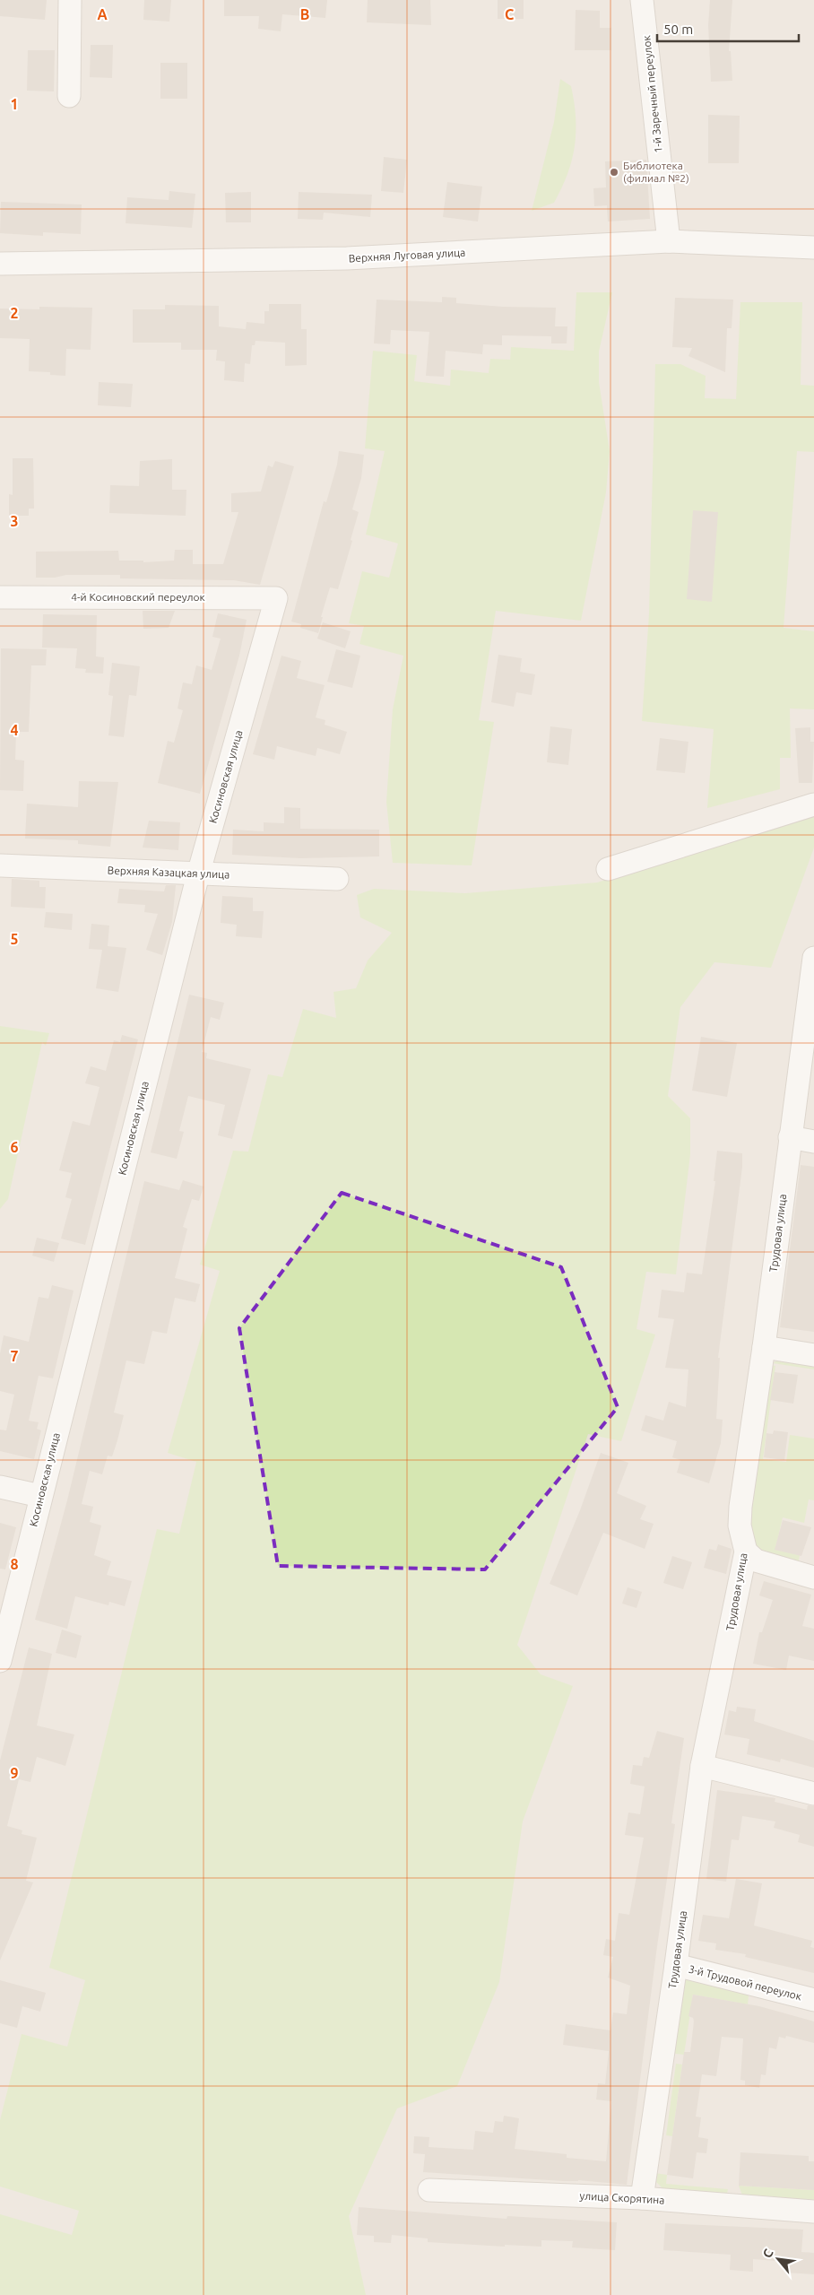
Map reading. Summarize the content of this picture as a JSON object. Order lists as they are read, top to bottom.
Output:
{
  "streets": {
    "street": [
      "1-й Заречный переулок",
      "Верхняя Луговая улица",
      "4-й Косиновский переулок",
      "Косиновская улица",
      "Верхняя Казацкая улица",
      "Трудовая улица",
      "3-й Трудовой переулок",
      "улица Скорятина"
    ]
  },
  "crossings": [
    ["1-й Заречный переулок", "Верхняя Луговая улица"],
    ["4-й Косиновский переулок", "Косиновская улица"],
    ["Косиновская улица", "Верхняя Казацкая улица"],
    ["Трудовая улица", "3-й Трудовой переулок"],
    ["Трудовая улица", "улица Скорятина"]
  ],
  "places": ["Библиотека (филиал №2)"],
  "scale_bar": "50 m",
  "north": "top left",
  "grid": {
    "columns": ["A", "B", "C"],
    "rows": [
      "1",
      "2",
      "3",
      "4",
      "5",
      "6",
      "7",
      "8",
      "9"
    ]
  }
}
